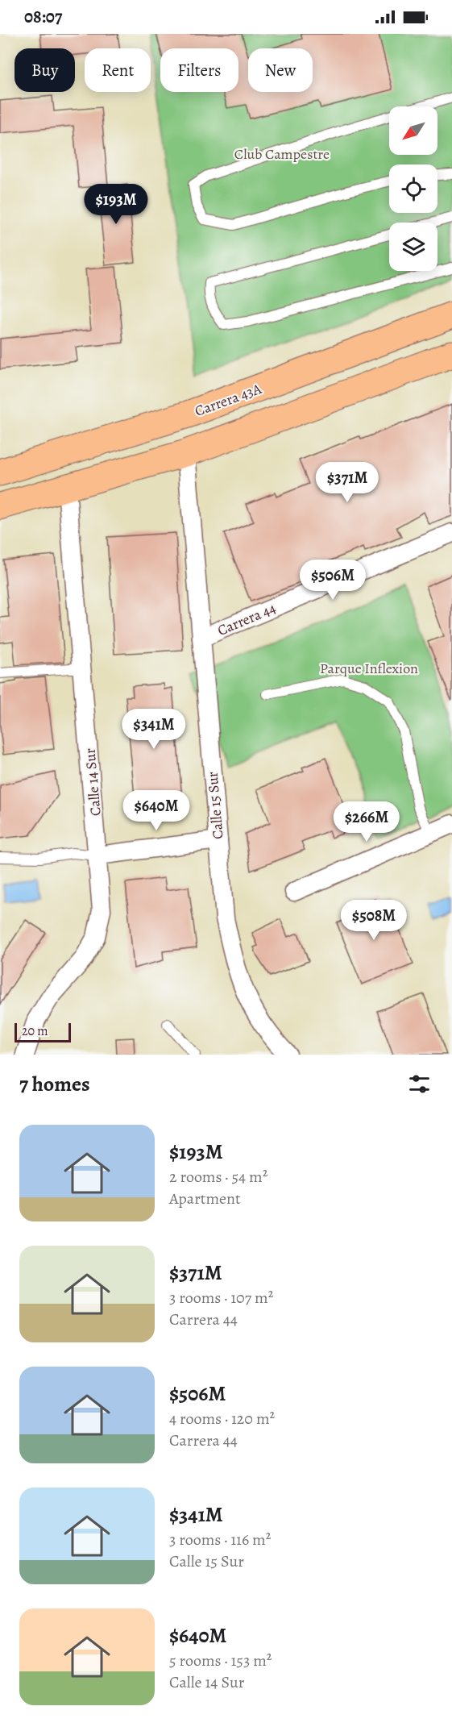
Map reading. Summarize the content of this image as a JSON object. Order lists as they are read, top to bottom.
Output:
{
  "streets": {
    "main road": ["Carrera 43A"],
    "street": ["Carrera 44", "Calle 14 Sur", "Calle 15 Sur"]
  },
  "crossings": [
    ["Carrera 44", "Calle 15 Sur"]
  ],
  "parks": ["Club Campestre", "Parque Inflexion"],
  "scale_bar": "20 m",
  "north": "bottom left",
  "page": {
    "status": "08:07",
    "chip": [
      "Buy",
      "Rent",
      "Filters",
      "New"
    ],
    "price": [
      "$193M",
      "$371M",
      "$506M",
      "$341M",
      "$640M",
      "$266M",
      "$508M"
    ],
    "scale": "20 m",
    "heading": "7 homes",
    "list": [
      {
        "name": "$193M",
        "note": "2 rooms · 54 m² · Apartment"
      },
      {
        "name": "$371M",
        "note": "3 rooms · 107 m² · Carrera 44"
      },
      {
        "name": "$506M",
        "note": "4 rooms · 120 m² · Carrera 44"
      },
      {
        "name": "$341M",
        "note": "3 rooms · 116 m² · Calle 15 Sur"
      },
      {
        "name": "$640M",
        "note": "5 rooms · 153 m² · Calle 14 Sur"
      }
    ]
  }
}
